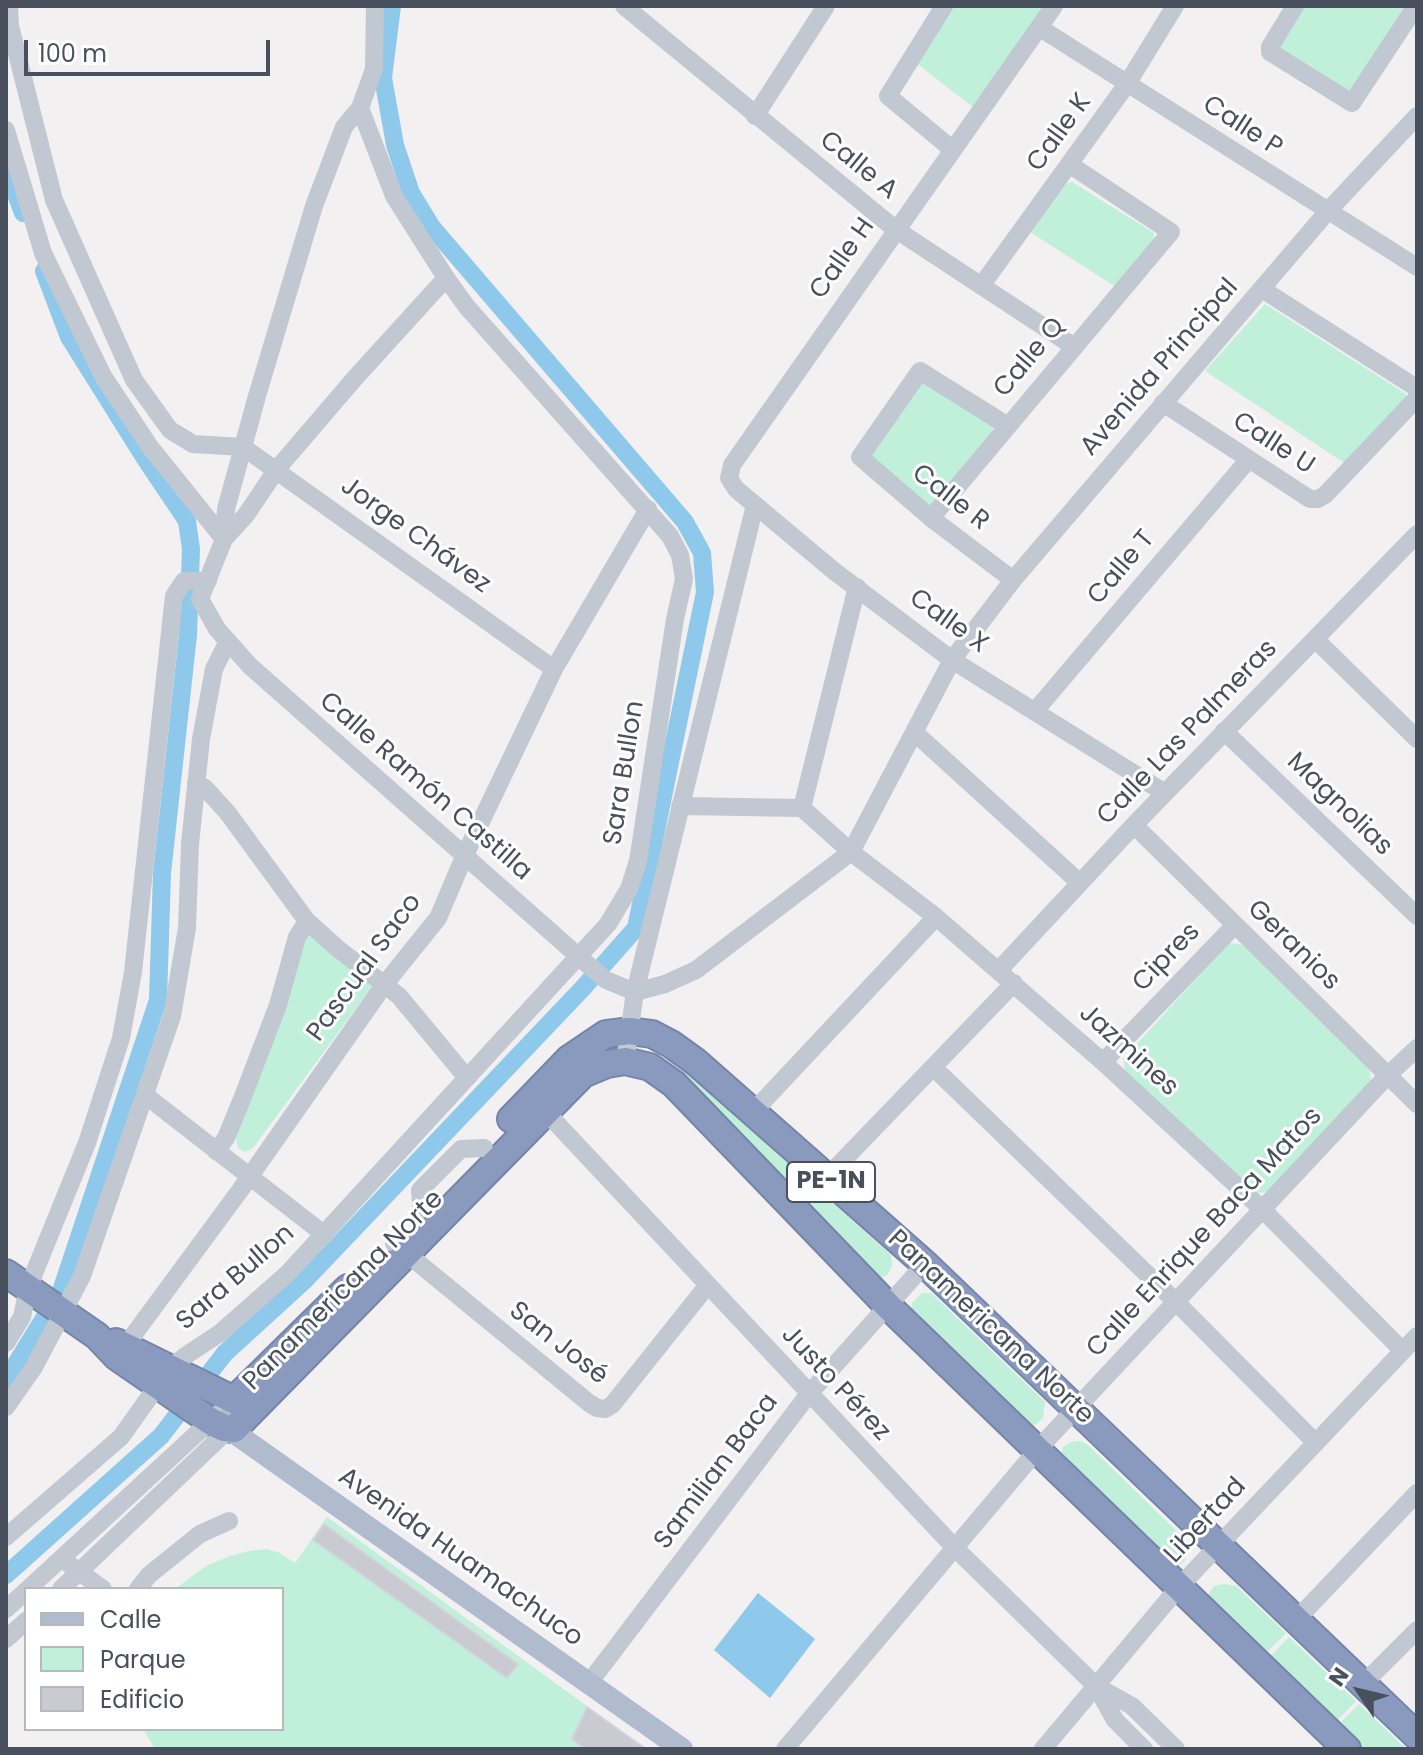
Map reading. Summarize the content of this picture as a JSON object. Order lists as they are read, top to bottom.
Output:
{
  "streets": {
    "highway": ["PE-1N", "Panamericana Norte"],
    "main road": ["Avenida Huamachuco"],
    "street": [
      "Calle P",
      "Calle K",
      "Calle A",
      "Calle H",
      "Calle Q",
      "Avenida Principal",
      "Calle U",
      "Calle R",
      "Jorge Chávez",
      "Calle T",
      "Calle X",
      "Calle Las Palmeras",
      "Sara Bullon",
      "Calle Ramón Castilla",
      "Magnolias",
      "Geranios",
      "Cipres",
      "Pascual Saco",
      "Jazmines",
      "Calle Enrique Baca Matos",
      "San José",
      "Justo Pérez",
      "Samilian Baca",
      "Libertad"
    ]
  },
  "crossings": [
    ["Calle P", "Calle K"],
    ["Calle P", "Calle H"],
    ["Calle P", "Avenida Principal"],
    ["Calle K", "Calle A"],
    ["Calle K", "Calle Q"],
    ["Calle A", "Calle H"],
    ["Calle A", "Calle Q"],
    ["Calle H", "Calle X"],
    ["Calle Q", "Calle R"],
    ["Avenida Principal", "Calle U"],
    ["Avenida Principal", "Calle R"],
    ["Avenida Principal", "Calle X"],
    ["Avenida Principal", "Jazmines"],
    ["Calle U", "Calle T"],
    ["Jorge Chávez", "Pascual Saco"],
    ["Calle T", "Calle X"],
    ["Calle X", "Calle Las Palmeras"],
    ["Calle Las Palmeras", "Magnolias"],
    ["Calle Las Palmeras", "Geranios"],
    ["Calle Las Palmeras", "Jazmines"],
    ["Sara Bullon", "Calle Ramón Castilla"],
    ["Sara Bullon", "Pascual Saco"],
    ["Calle Ramón Castilla", "Pascual Saco"],
    ["Geranios", "Cipres"],
    ["Geranios", "Calle Enrique Baca Matos"],
    ["Cipres", "Jazmines"],
    ["Jazmines", "Calle Enrique Baca Matos"],
    ["Jazmines", "Libertad"],
    ["Calle Enrique Baca Matos", "Panamericana Norte"],
    ["Calle Enrique Baca Matos", "Justo Pérez"],
    ["Panamericana Norte", "San José"],
    ["Panamericana Norte", "Justo Pérez"],
    ["Panamericana Norte", "Samilian Baca"],
    ["Panamericana Norte", "Libertad"],
    ["Panamericana Norte", "Avenida Huamachuco"],
    ["San José", "Justo Pérez"],
    ["Justo Pérez", "Samilian Baca"],
    ["Justo Pérez", "Libertad"],
    ["Samilian Baca", "Avenida Huamachuco"]
  ],
  "legend": ["Calle", "Parque", "Edificio"],
  "scale_bar": "100 m",
  "north": "top left"
}
